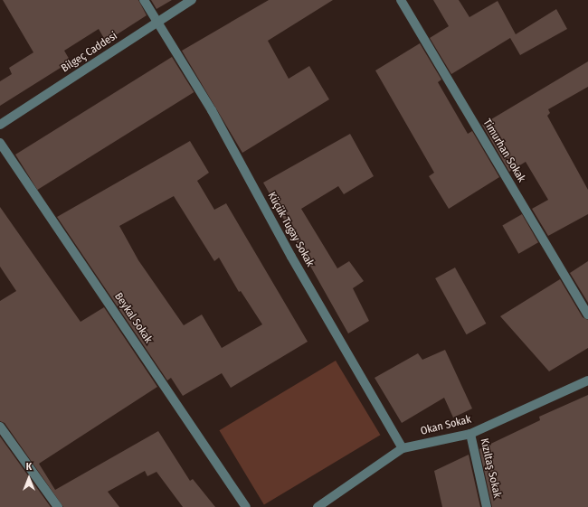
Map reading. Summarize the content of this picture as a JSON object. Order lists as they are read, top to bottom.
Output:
{
  "streets": {
    "street": [
      "Bilgeç Caddesi",
      "Timurhan Sokak",
      "Küçük Tugay Sokak",
      "Beykal Sokak",
      "Okan Sokak",
      "Kızıltaş Sokak"
    ]
  },
  "crossings": [
    ["Bilgeç Caddesi", "Küçük Tugay Sokak"],
    ["Küçük Tugay Sokak", "Okan Sokak"],
    ["Okan Sokak", "Kızıltaş Sokak"]
  ],
  "north": "top"
}
